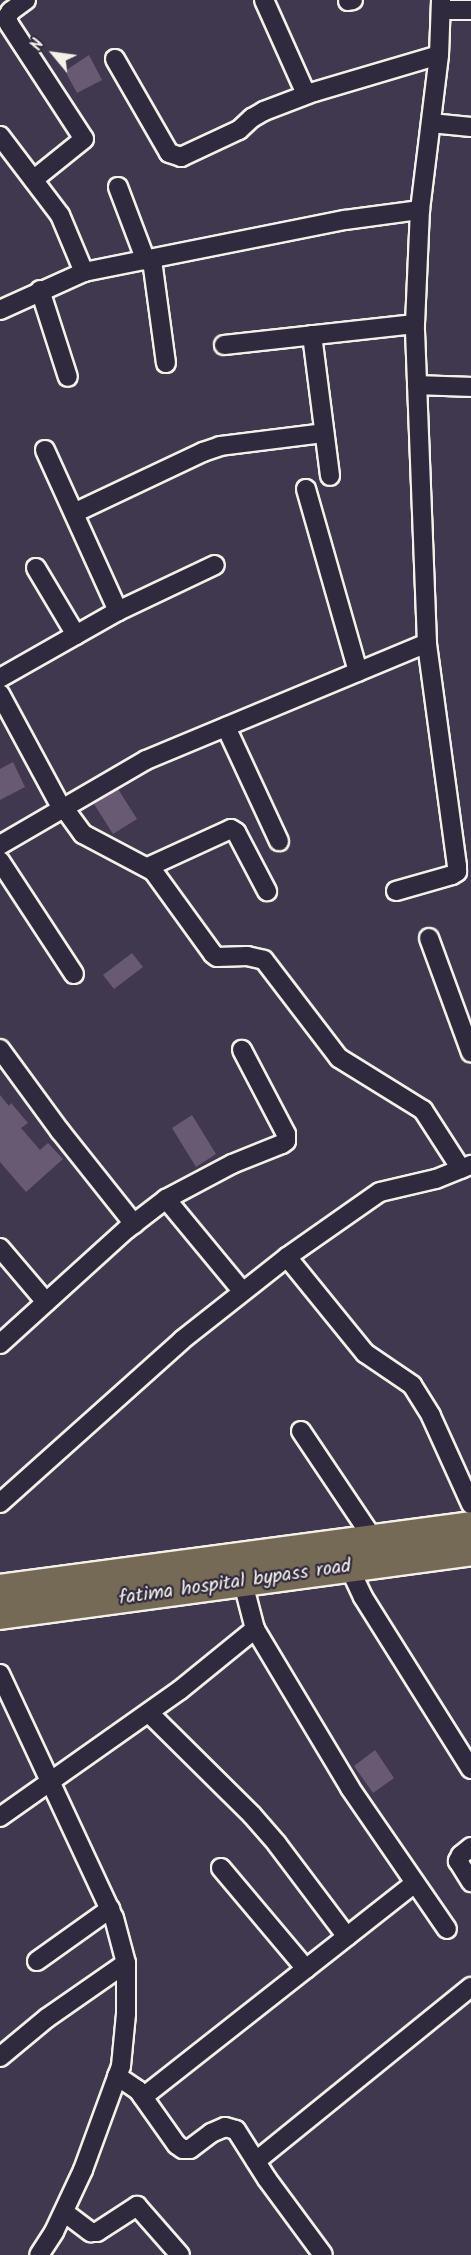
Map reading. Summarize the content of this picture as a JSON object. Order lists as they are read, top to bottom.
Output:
{
  "streets": {
    "highway": ["fatima hospital bypass road"]
  },
  "north": "top left"
}
